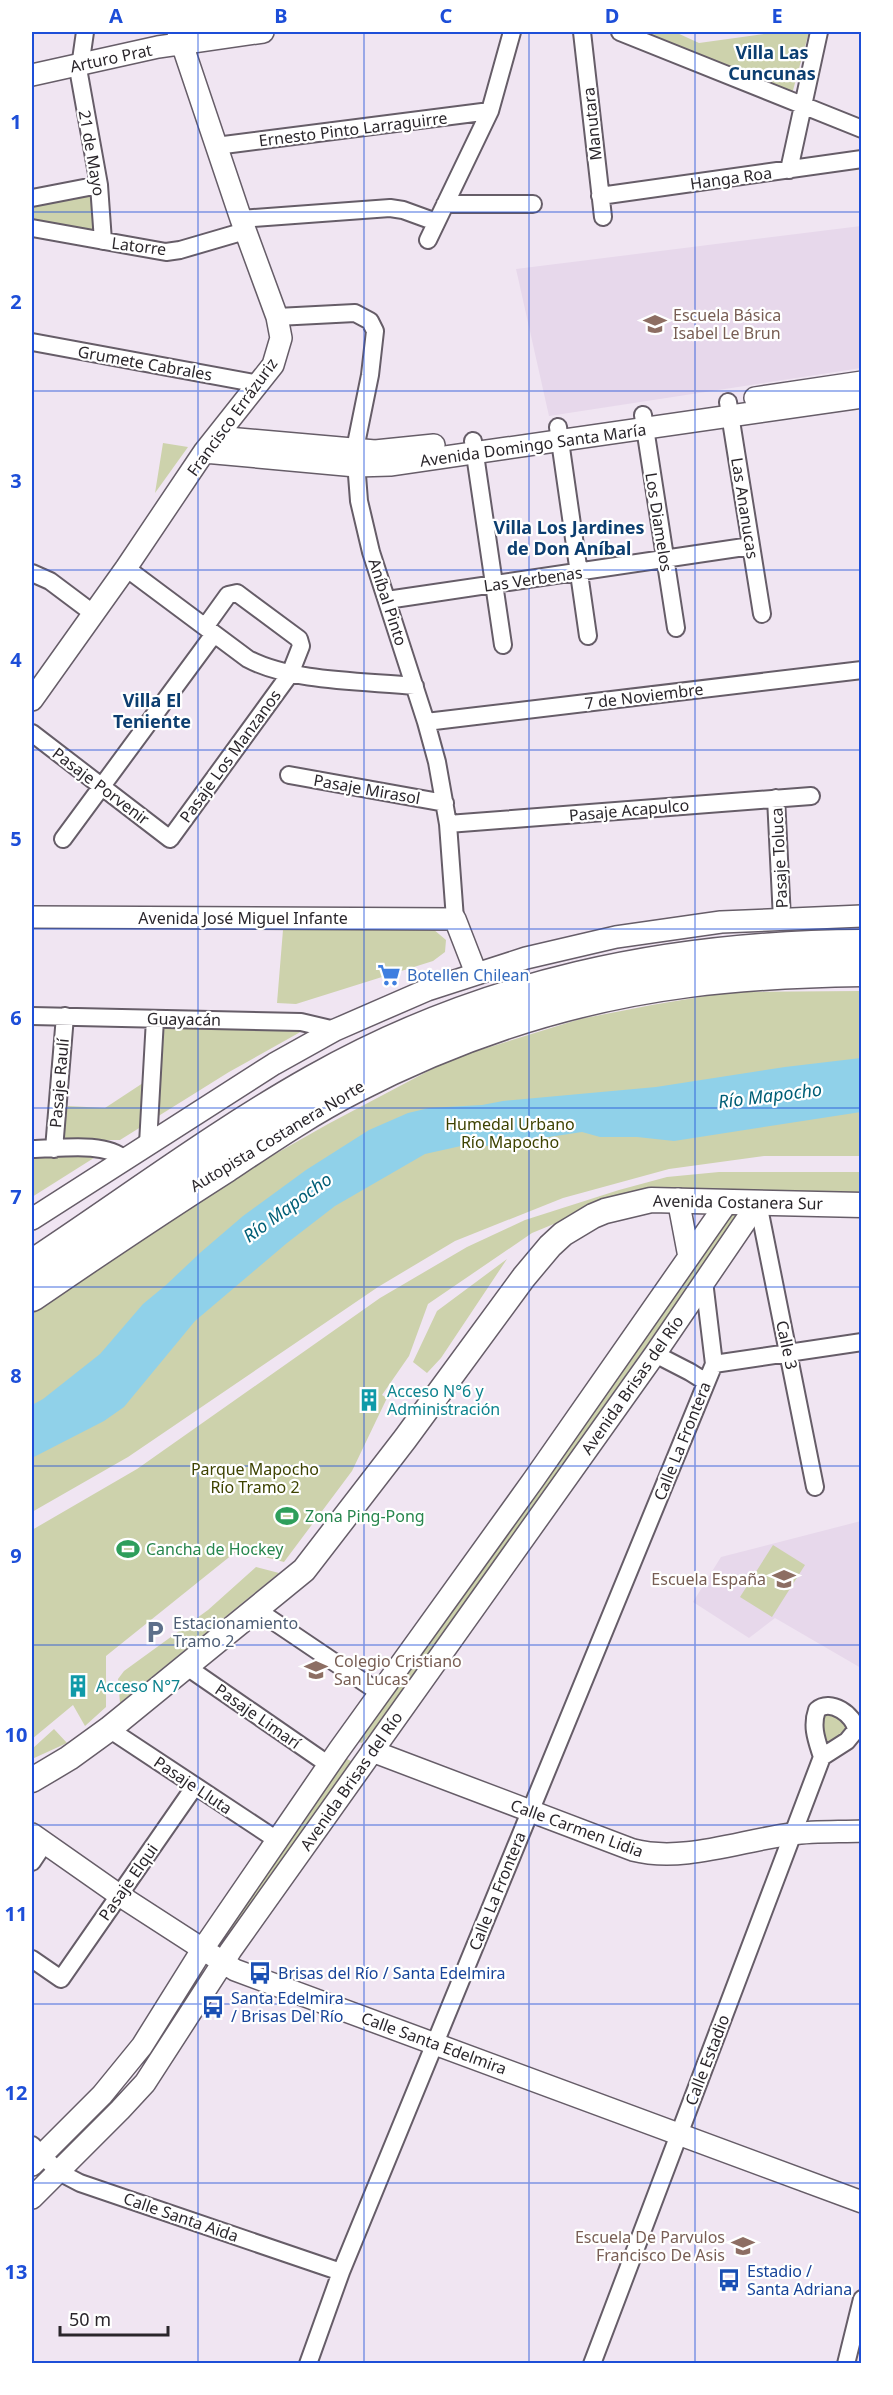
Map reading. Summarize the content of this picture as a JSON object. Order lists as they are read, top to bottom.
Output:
{
  "streets": {
    "highway": ["Autopista Costanera Norte"],
    "main road": ["Avenida Costanera Sur"],
    "street": [
      "Arturo Prat",
      "Manutara",
      "Ernesto Pinto Larraguirre",
      "21 de Mayo",
      "Hanga Roa",
      "Latorre",
      "Grumete Cabrales",
      "Francisco Errázuriz",
      "Avenida Domingo Santa María",
      "Las Ananucas",
      "Los Diamelos",
      "Las Verbenas",
      "Aníbal Pinto",
      "7 de Noviembre",
      "Pasaje Los Manzanos",
      "Pasaje Porvenir",
      "Pasaje Mirasol",
      "Pasaje Acapulco",
      "Pasaje Toluca",
      "Avenida José Miguel Infante",
      "Guayacán",
      "Pasaje Raulí",
      "Calle 3",
      "Avenida Brisas del Río",
      "Calle La Frontera",
      "Pasaje Limarí",
      "Pasaje Lluta",
      "Calle Carmen Lidia",
      "Pasaje Elqui",
      "Calle Santa Edelmira",
      "Calle Estadio",
      "Calle Santa Aida"
    ]
  },
  "crossings": [
    ["Arturo Prat", "21 de Mayo"],
    ["Arturo Prat", "Francisco Errázuriz"],
    ["Manutara", "Hanga Roa"],
    ["Ernesto Pinto Larraguirre", "Francisco Errázuriz"],
    ["21 de Mayo", "Latorre"],
    ["Latorre", "Francisco Errázuriz"],
    ["Grumete Cabrales", "Francisco Errázuriz"],
    ["Francisco Errázuriz", "Avenida Domingo Santa María"],
    ["Francisco Errázuriz", "Aníbal Pinto"],
    ["Avenida Domingo Santa María", "Las Ananucas"],
    ["Avenida Domingo Santa María", "Los Diamelos"],
    ["Avenida Domingo Santa María", "Aníbal Pinto"],
    ["Las Ananucas", "Las Verbenas"],
    ["Los Diamelos", "Las Verbenas"],
    ["Las Verbenas", "Aníbal Pinto"],
    ["Aníbal Pinto", "7 de Noviembre"],
    ["Aníbal Pinto", "Pasaje Mirasol"],
    ["Aníbal Pinto", "Pasaje Acapulco"],
    ["Aníbal Pinto", "Avenida José Miguel Infante"],
    ["Pasaje Los Manzanos", "Pasaje Porvenir"],
    ["Pasaje Acapulco", "Pasaje Toluca"],
    ["Guayacán", "Pasaje Raulí"],
    ["Avenida Costanera Sur", "Calle 3"],
    ["Avenida Costanera Sur", "Avenida Brisas del Río"],
    ["Avenida Costanera Sur", "Pasaje Limarí"],
    ["Avenida Costanera Sur", "Pasaje Lluta"],
    ["Calle 3", "Avenida Brisas del Río"],
    ["Avenida Brisas del Río", "Calle La Frontera"],
    ["Avenida Brisas del Río", "Pasaje Limarí"],
    ["Avenida Brisas del Río", "Pasaje Lluta"],
    ["Avenida Brisas del Río", "Calle Carmen Lidia"],
    ["Avenida Brisas del Río", "Calle Santa Edelmira"],
    ["Avenida Brisas del Río", "Calle Santa Aida"],
    ["Calle La Frontera", "Calle Carmen Lidia"],
    ["Calle La Frontera", "Calle Santa Edelmira"],
    ["Calle La Frontera", "Calle Santa Aida"],
    ["Pasaje Lluta", "Pasaje Elqui"],
    ["Calle Carmen Lidia", "Calle Estadio"],
    ["Pasaje Elqui", "Calle Santa Edelmira"],
    ["Calle Santa Edelmira", "Calle Estadio"]
  ],
  "districts": ["Villa Las Cuncunas", "Villa Los Jardines de Don Aníbal", "Villa El Teniente"],
  "water": ["Río Mapocho"],
  "parks": ["Humedal Urbano Río Mapocho", "Parque Mapocho Río Tramo 2"],
  "places": {
    "school or university": [
      "Escuela Básica Isabel Le Brun",
      "Escuela España",
      "Colegio Cristiano San Lucas",
      "Escuela De Parvulos Francisco De Asis"
    ],
    "supermarket": ["Botellen Chilean"],
    "building": ["Acceso N°6 y Administración", "Acceso N°7"],
    "sports": ["Zona Ping-Pong", "Cancha de Hockey"],
    "parking": ["Estacionamiento Tramo 2"],
    "bus stop": ["Brisas del Río / Santa Edelmira", "Santa Edelmira / Brisas Del Río", "Estadio / Santa Adriana"]
  },
  "scale_bar": "50 m",
  "grid": {
    "columns": [
      "A",
      "B",
      "C",
      "D",
      "E"
    ],
    "rows": [
      "1",
      "2",
      "3",
      "4",
      "5",
      "6",
      "7",
      "8",
      "9",
      "10",
      "11",
      "12",
      "13"
    ]
  }
}
